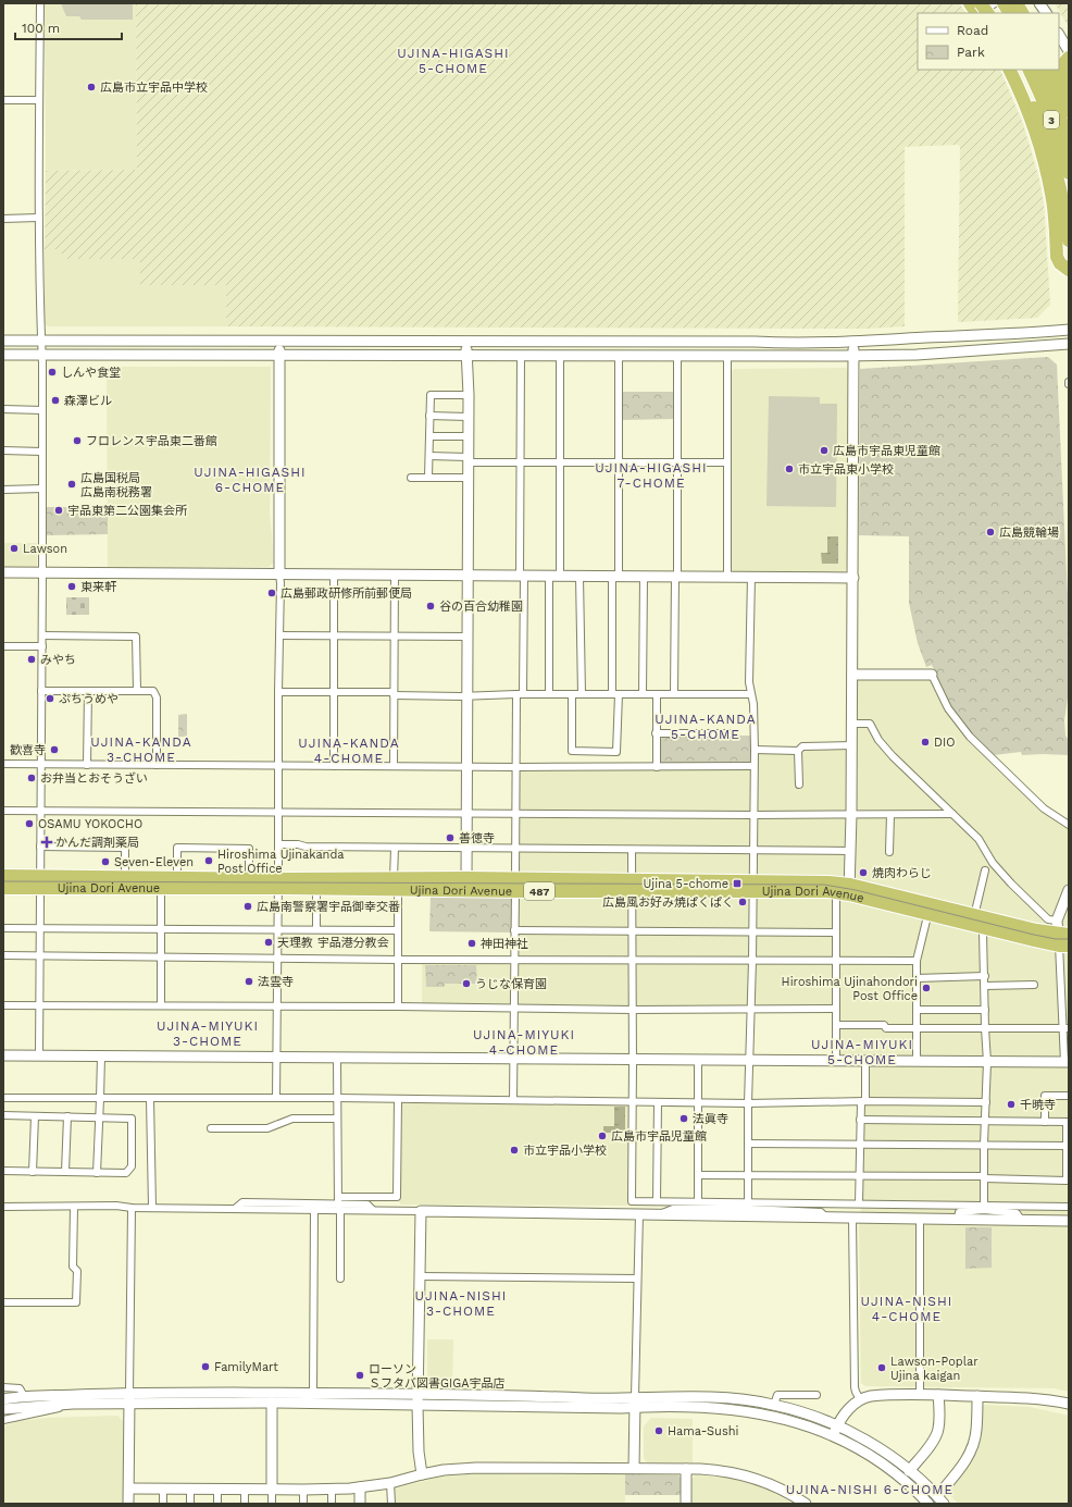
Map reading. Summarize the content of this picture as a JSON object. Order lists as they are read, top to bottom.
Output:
{
  "streets": {
    "highway": ["3", "Ujina Dori Avenue", "487"]
  },
  "districts": [
    "UJINA-HIGASHI 5-CHOME",
    "UJINA-HIGASHI 7-CHOME",
    "UJINA-HIGASHI 6-CHOME",
    "UJINA-KANDA 5-CHOME",
    "UJINA-KANDA 3-CHOME",
    "UJINA-KANDA 4-CHOME",
    "UJINA-MIYUKI 3-CHOME",
    "UJINA-MIYUKI 4-CHOME",
    "UJINA-MIYUKI 5-CHOME",
    "UJINA-NISHI 3-CHOME",
    "UJINA-NISHI 4-CHOME",
    "UJINA-NISHI 6-CHOME"
  ],
  "places": {
    "other": [
      "広島市立宇品中学校",
      "しんや食堂",
      "森澤ビル",
      "フロレンス宇品東二番館",
      "広島市宇品東児童館",
      "市立宇品東小学校",
      "広島国税局 広島南税務署",
      "宇品東第二公園集会所",
      "広島競輪場",
      "Lawson",
      "東来軒",
      "広島郵政研修所前郵便局",
      "谷の百合幼稚園",
      "みやち",
      "ぷちうめや",
      "DIO",
      "歓喜寺",
      "お弁当とおそうざい",
      "OSAMU YOKOCHO",
      "善徳寺",
      "Hiroshima Ujinakanda Post Office",
      "Seven-Eleven",
      "焼肉わらじ",
      "広島風お好み焼ぱくぱく",
      "広島南警察署宇品御幸交番",
      "天理教 宇品港分教会",
      "神田神社",
      "法雲寺",
      "うじな保育園",
      "Hiroshima Ujinahondori Post Office",
      "千暁寺",
      "法眞寺",
      "広島市宇品児童館",
      "市立宇品小学校",
      "FamilyMart",
      "Lawson-Poplar Ujina kaigan",
      "ローソン Ｓフタバ図書GIGA宇品店",
      "Hama-Sushi"
    ],
    "health": ["かんだ調剤薬局"],
    "transit": ["Ujina 5-chome"]
  },
  "legend": ["Road", "Park"],
  "scale_bar": "100 m"
}
